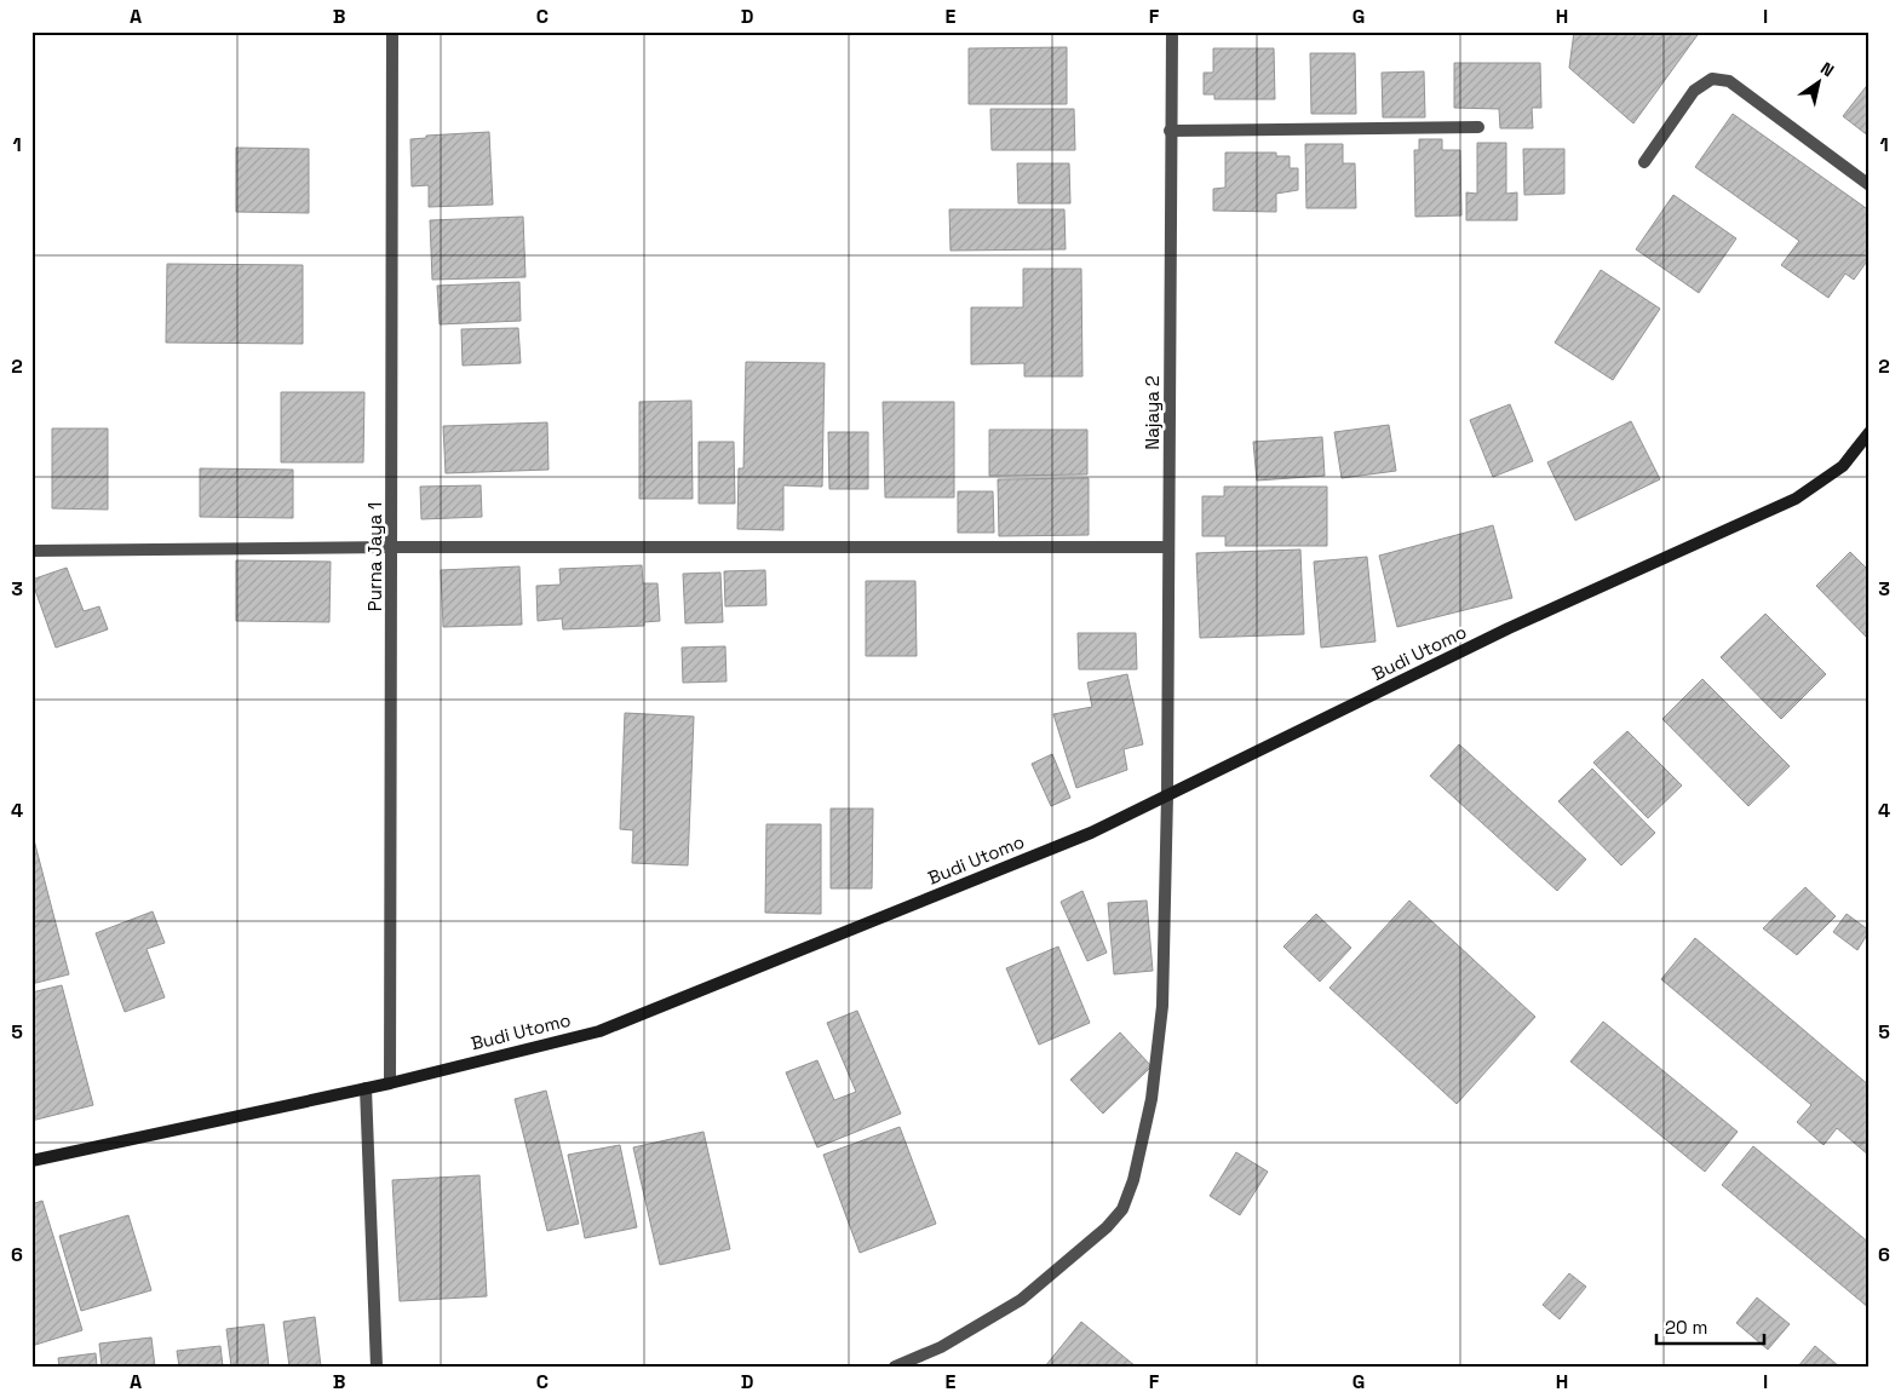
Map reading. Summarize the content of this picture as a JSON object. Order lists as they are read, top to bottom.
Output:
{
  "streets": {
    "street": ["Najaya 2", "Purna Jaya 1", "Budi Utomo"]
  },
  "crossings": [
    ["Najaya 2", "Budi Utomo"],
    ["Purna Jaya 1", "Budi Utomo"]
  ],
  "scale_bar": "20 m",
  "north": "top right",
  "grid": {
    "columns": [
      "A",
      "B",
      "C",
      "D",
      "E",
      "F",
      "G",
      "H",
      "I"
    ],
    "rows": [
      "1",
      "2",
      "3",
      "4",
      "5",
      "6"
    ]
  }
}
